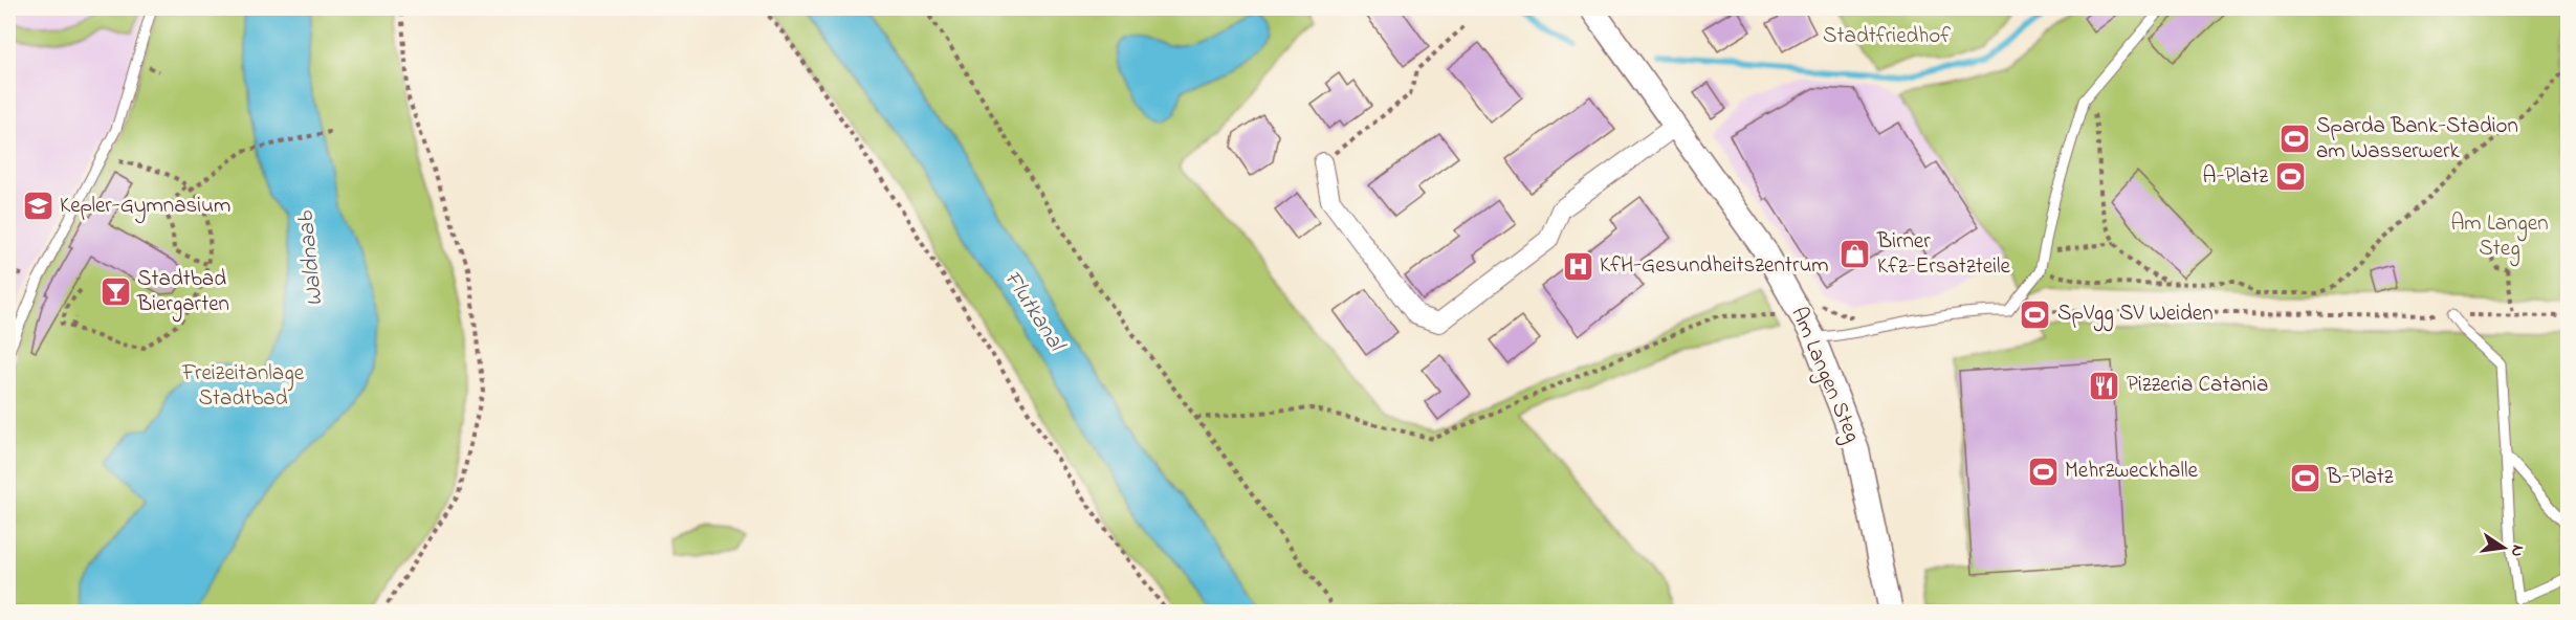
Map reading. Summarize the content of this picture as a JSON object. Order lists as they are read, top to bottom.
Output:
{
  "streets": {
    "street": ["Am Langen Steg"]
  },
  "water": ["Waldnaab", "Flutkanal"],
  "parks": ["Stadtfriedhof", "Am Langen Steg", "Freizeitanlage Stadtbad"],
  "places": {
    "sports": [
      "Sparda Bank-Stadion am Wasserwerk",
      "A-Platz",
      "SpVgg SV Weiden",
      "Mehrzweckhalle",
      "B-Platz"
    ],
    "school or university": ["Kepler-Gymnasium"],
    "shop": ["Birner Kfz-Ersatzteile"],
    "hospital": ["KfH-Gesundheitszentrum"],
    "bar": ["Stadtbad Biergarten"],
    "restaurant": ["Pizzeria Catania"]
  },
  "north": "right"
}
